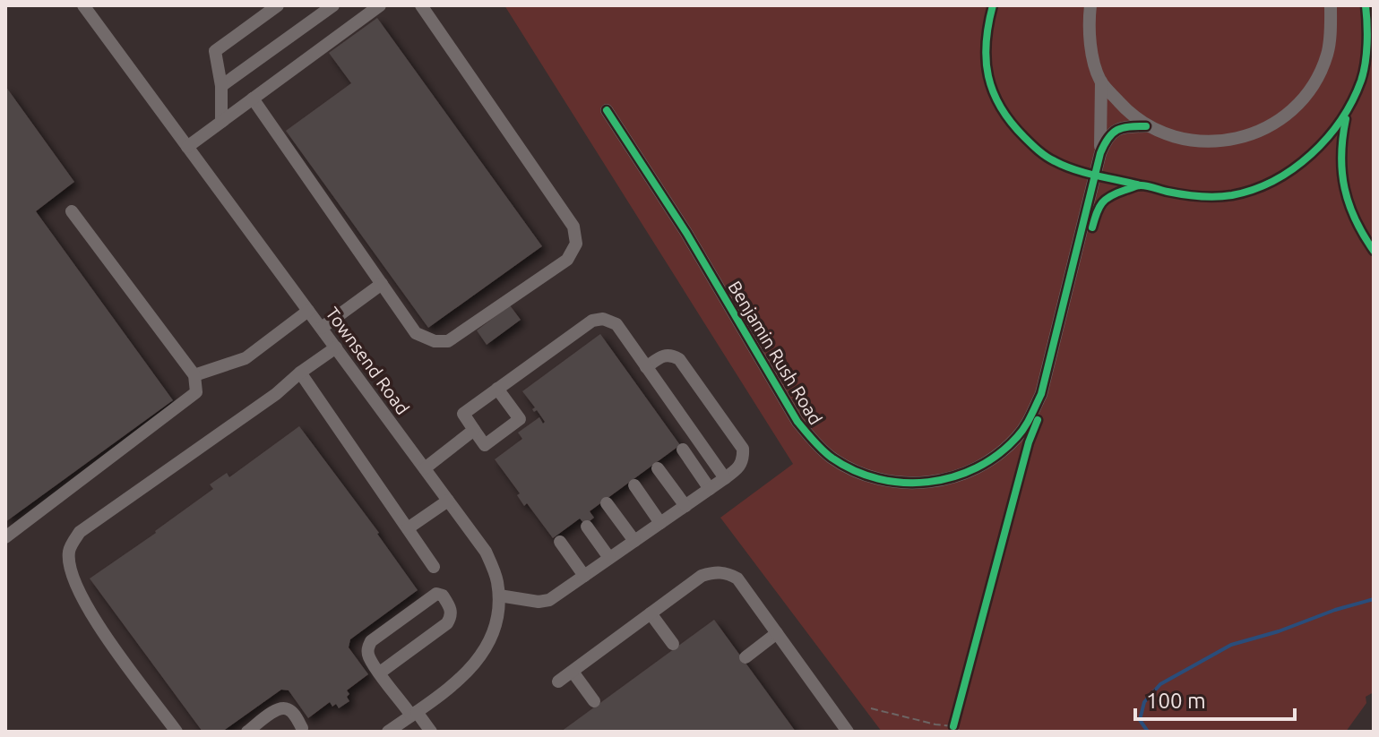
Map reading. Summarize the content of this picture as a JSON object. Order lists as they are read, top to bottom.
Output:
{
  "streets": {
    "street": ["Benjamin Rush Road", "Townsend Road"]
  },
  "scale_bar": "100 m"
}
